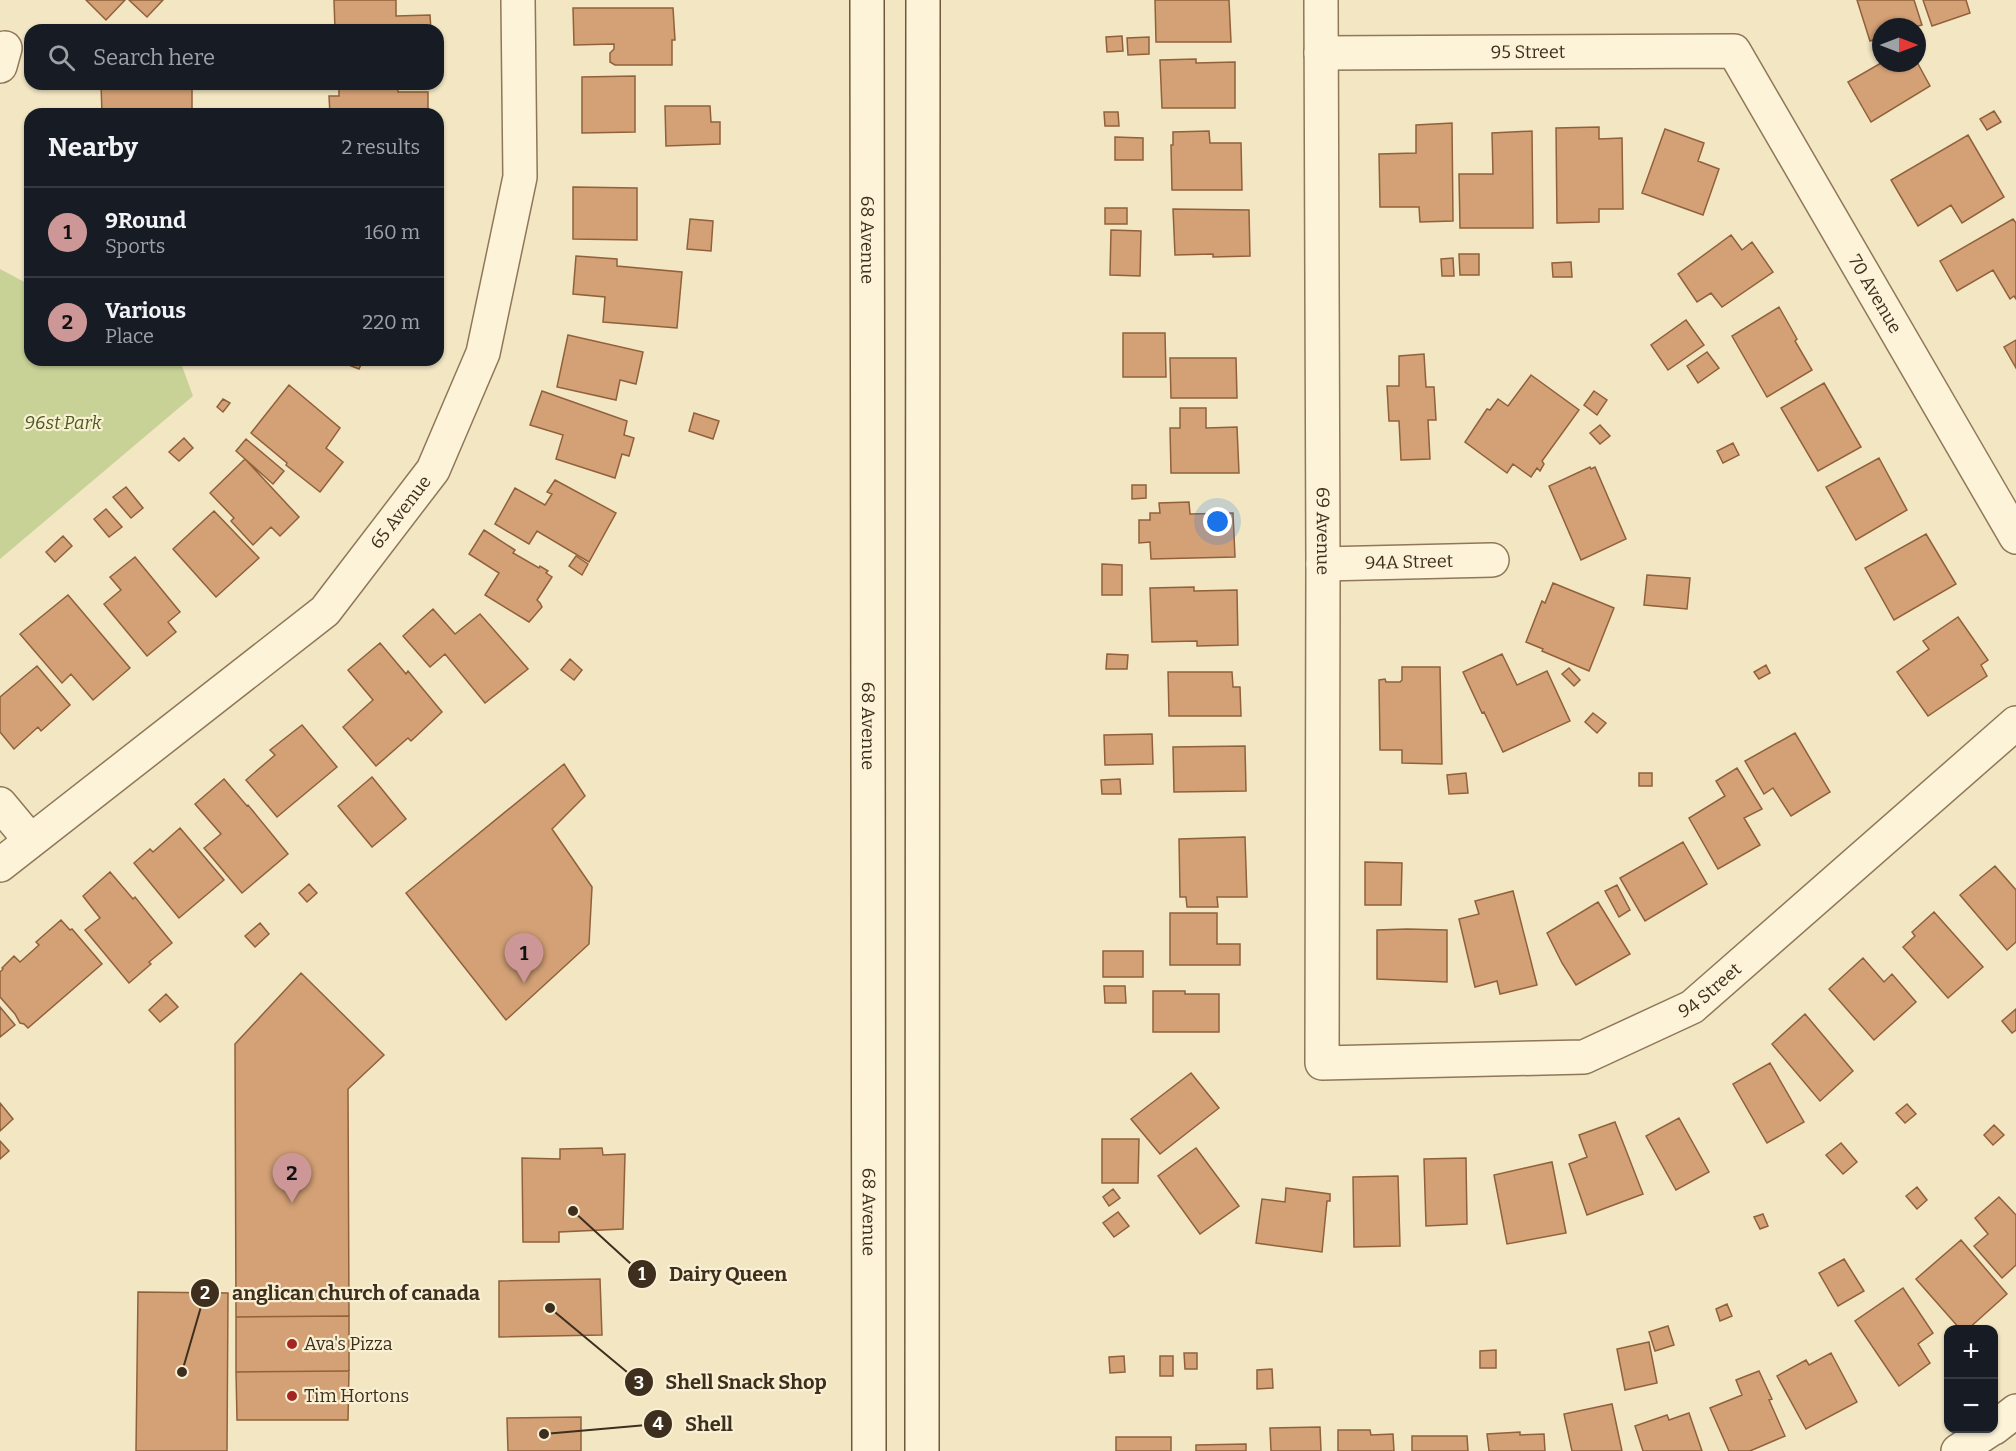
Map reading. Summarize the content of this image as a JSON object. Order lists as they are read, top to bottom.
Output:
{
  "streets": {
    "street": [
      "95 Street",
      "68 Avenue",
      "70 Avenue",
      "65 Avenue",
      "69 Avenue",
      "94A Street",
      "94 Street"
    ]
  },
  "crossings": [
    ["95 Street", "70 Avenue"],
    ["95 Street", "69 Avenue"],
    ["69 Avenue", "94A Street"],
    ["69 Avenue", "94 Street"]
  ],
  "parks": ["96st Park"],
  "places": [
    "Dairy Queen",
    "Shell Snack Shop",
    "Ava's Pizza",
    "anglican church of canada",
    "Tim Hortons",
    "Shell"
  ],
  "north": "right",
  "page": {
    "search": "Search here",
    "heading": ["Nearby", "2 results"],
    "list": [
      {
        "mark": "1",
        "name": "9Round",
        "note": "Sports",
        "value": "160 m"
      },
      {
        "mark": "2",
        "name": "Various",
        "note": "Place",
        "value": "220 m"
      }
    ],
    "pins": ["1", "2"],
    "map_buttons": ["+", "−"]
  }
}
